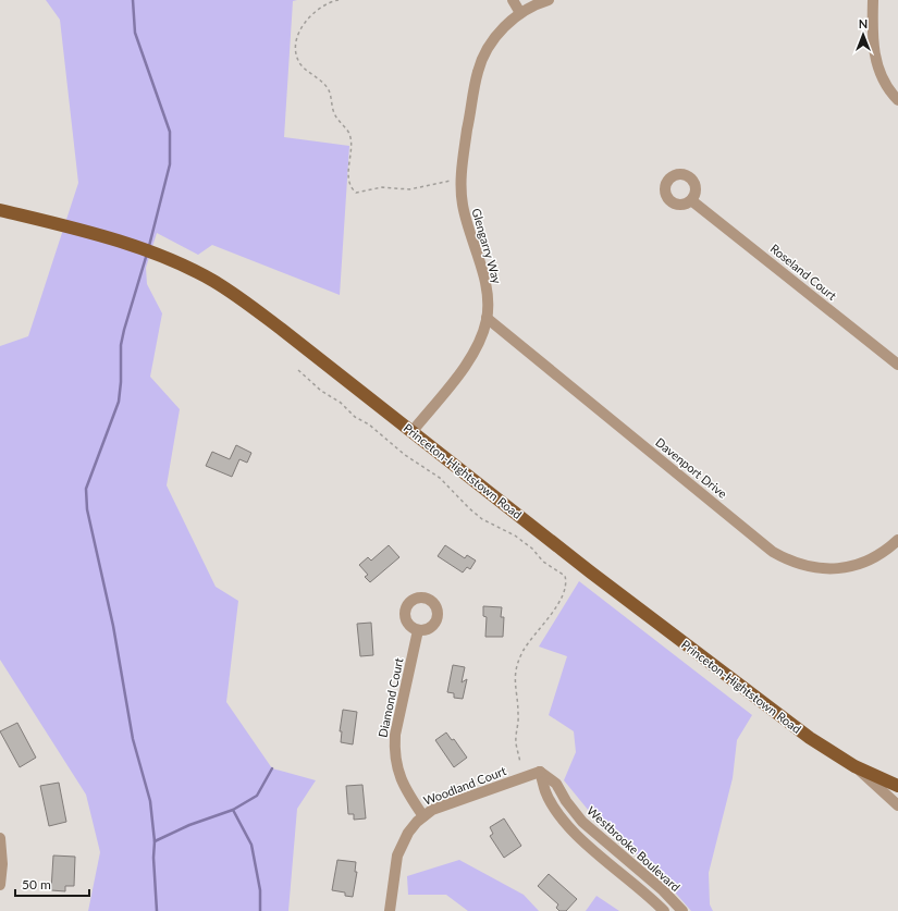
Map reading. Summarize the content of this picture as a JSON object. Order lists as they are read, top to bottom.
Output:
{
  "streets": {
    "main road": ["Princeton-Hightstown Road"],
    "street": [
      "Glengarry Way",
      "Roseland Court",
      "Davenport Drive",
      "Diamond Court",
      "Woodland Court",
      "Westbrooke Boulevard"
    ]
  },
  "crossings": [
    ["Glengarry Way", "Davenport Drive"],
    ["Glengarry Way", "Princeton-Hightstown Road"],
    ["Diamond Court", "Woodland Court"],
    ["Woodland Court", "Westbrooke Boulevard"]
  ],
  "scale_bar": "50 m",
  "north": "top"
}
